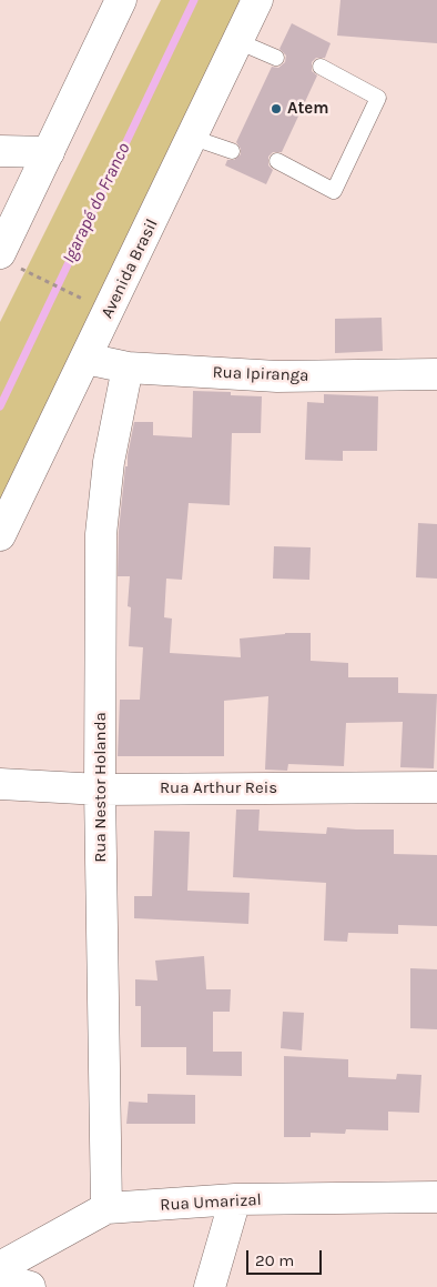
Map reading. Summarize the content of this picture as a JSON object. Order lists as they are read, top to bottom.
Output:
{
  "streets": {
    "main road": [
      "Avenida Brasil",
      "Rua Ipiranga",
      "Rua Nestor Holanda",
      "Rua Arthur Reis",
      "Rua Umarizal"
    ]
  },
  "crossings": [
    ["Avenida Brasil", "Rua Ipiranga"],
    ["Rua Ipiranga", "Rua Nestor Holanda"],
    ["Rua Nestor Holanda", "Rua Arthur Reis"],
    ["Rua Nestor Holanda", "Rua Umarizal"]
  ],
  "water": ["Igarapé do Franco"],
  "places": ["Atem"],
  "scale_bar": "20 m"
}
